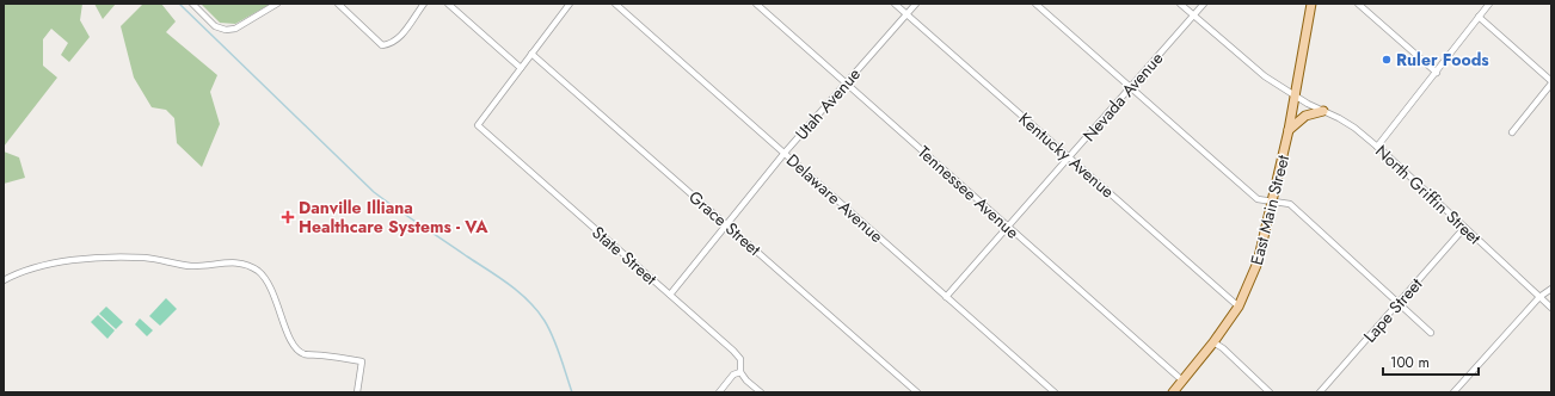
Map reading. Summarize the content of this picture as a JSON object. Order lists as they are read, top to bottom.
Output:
{
  "streets": {
    "main road": ["East Main Street"],
    "street": [
      "Nevada Avenue",
      "Utah Avenue",
      "Kentucky Avenue",
      "Tennessee Avenue",
      "North Griffin Street",
      "Delaware Avenue",
      "Grace Street",
      "State Street",
      "Lape Street"
    ]
  },
  "crossings": [
    ["Nevada Avenue", "Kentucky Avenue"],
    ["Nevada Avenue", "Tennessee Avenue"],
    ["Nevada Avenue", "North Griffin Street"],
    ["Nevada Avenue", "Delaware Avenue"],
    ["Utah Avenue", "Kentucky Avenue"],
    ["Utah Avenue", "Tennessee Avenue"],
    ["Utah Avenue", "Delaware Avenue"],
    ["Utah Avenue", "Grace Street"],
    ["Utah Avenue", "State Street"],
    ["Kentucky Avenue", "East Main Street"],
    ["Tennessee Avenue", "East Main Street"],
    ["North Griffin Street", "East Main Street"],
    ["North Griffin Street", "Lape Street"]
  ],
  "places": {
    "other": ["Ruler Foods"],
    "health": ["Danville Illiana Healthcare Systems - VA"]
  },
  "scale_bar": "100 m"
}
